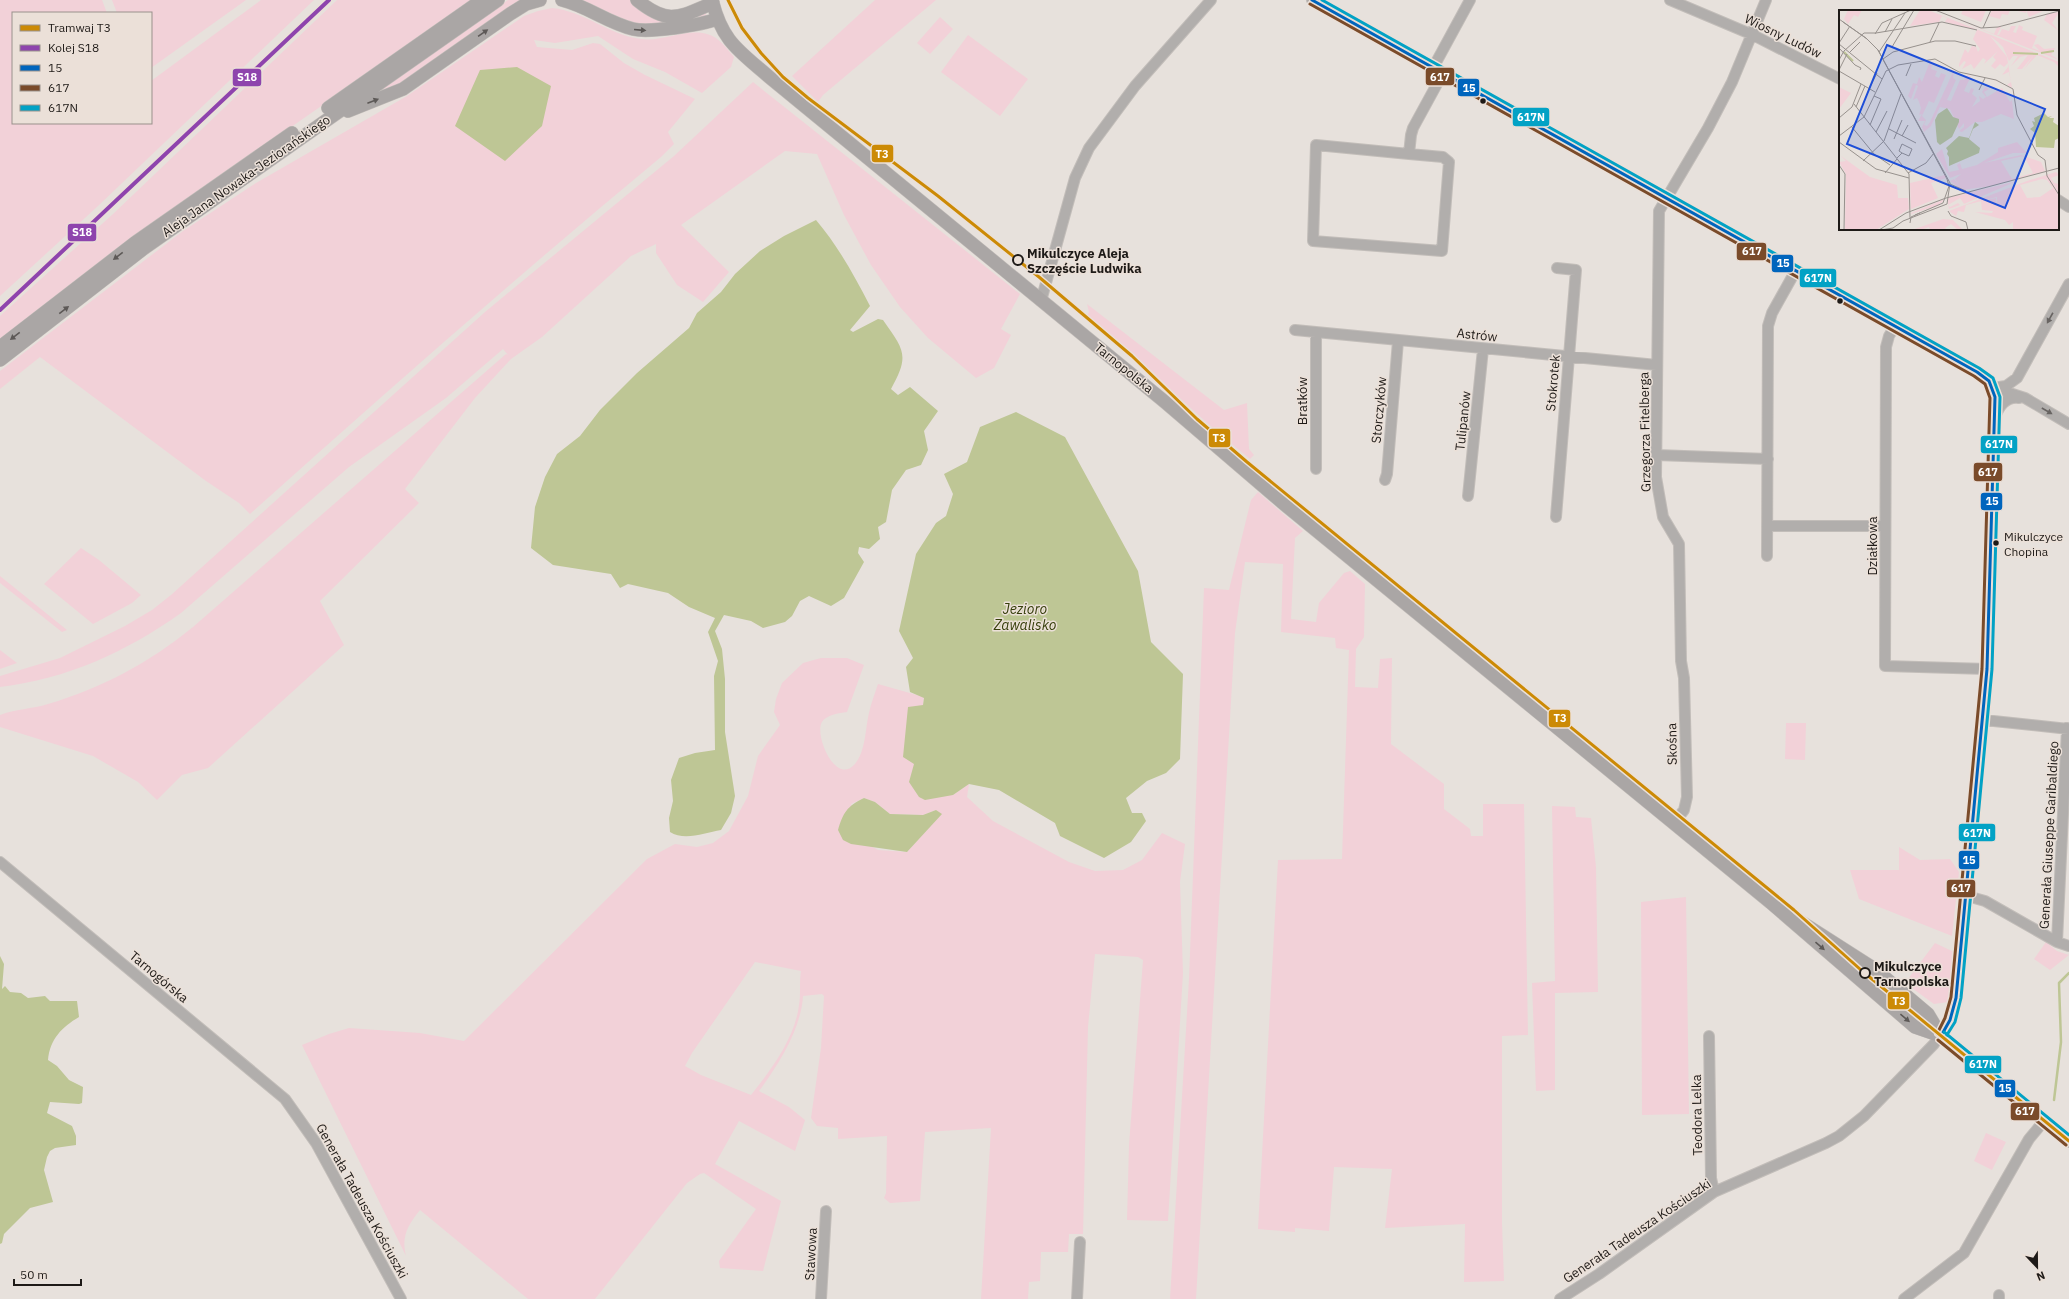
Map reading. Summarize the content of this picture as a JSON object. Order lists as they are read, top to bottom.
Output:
{
  "streets": {
    "main road": ["Aleja Jana Nowaka-Jeziorańskiego", "Tarnopolska"],
    "street": [
      "Wiosny Ludów",
      "Astrów",
      "Stokrotek",
      "Bratków",
      "Storczyków",
      "Tulipanów",
      "Grzegorza Fitelberga",
      "Działkowa",
      "Skośna",
      "Generała Giuseppe Garibaldiego",
      "Tarnogórska",
      "Teodora Lelka",
      "Generała Tadeusza Kościuszki",
      "Stawowa"
    ]
  },
  "crossings": [
    ["Wiosny Ludów", "Grzegorza Fitelberga"],
    ["Astrów", "Stokrotek"],
    ["Astrów", "Bratków"],
    ["Astrów", "Storczyków"],
    ["Astrów", "Tulipanów"],
    ["Astrów", "Grzegorza Fitelberga"],
    ["Tarnopolska", "Skośna"],
    ["Tarnopolska", "Generała Tadeusza Kościuszki"],
    ["Grzegorza Fitelberga", "Skośna"],
    ["Działkowa", "Generała Tadeusza Kościuszki"],
    ["Tarnogórska", "Generała Tadeusza Kościuszki"],
    ["Teodora Lelka", "Generała Tadeusza Kościuszki"]
  ],
  "water": ["Jezioro Zawalisko"],
  "places": ["Mikulczyce Aleja Szczęście Ludwika", "Mikulczyce Chopina", "Mikulczyce Tarnopolska"],
  "lines": [
    "tram line T3",
    "rail line S18",
    "transit line 15",
    "transit line 617N",
    "transit line 617"
  ],
  "legend": [
    "Tramwaj T3",
    "Kolej S18",
    "15",
    "617",
    "617N"
  ],
  "scale_bar": "50 m",
  "north": "bottom"
}
